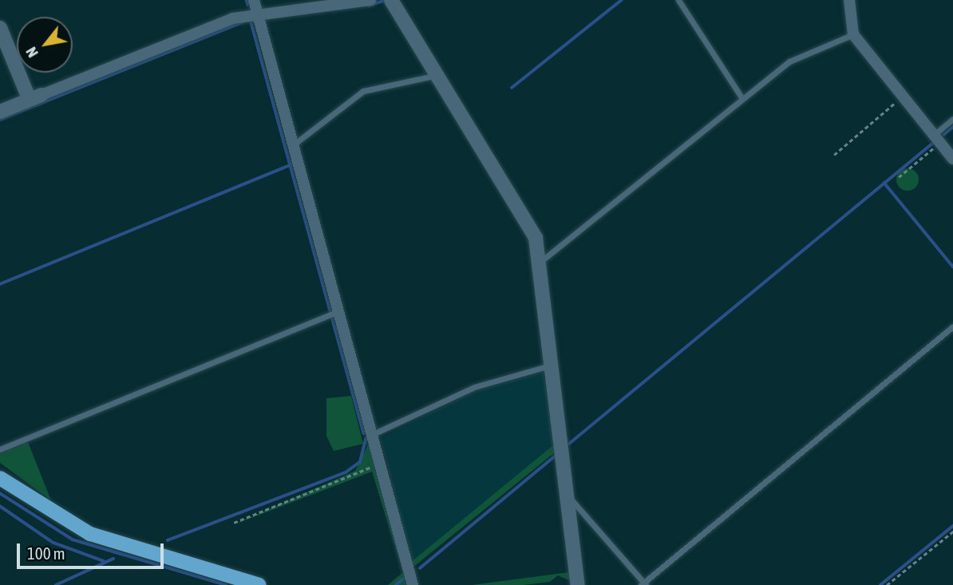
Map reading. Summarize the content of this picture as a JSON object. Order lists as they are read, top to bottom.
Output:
{
  "scale_bar": "100 m",
  "north": "bottom left"
}
